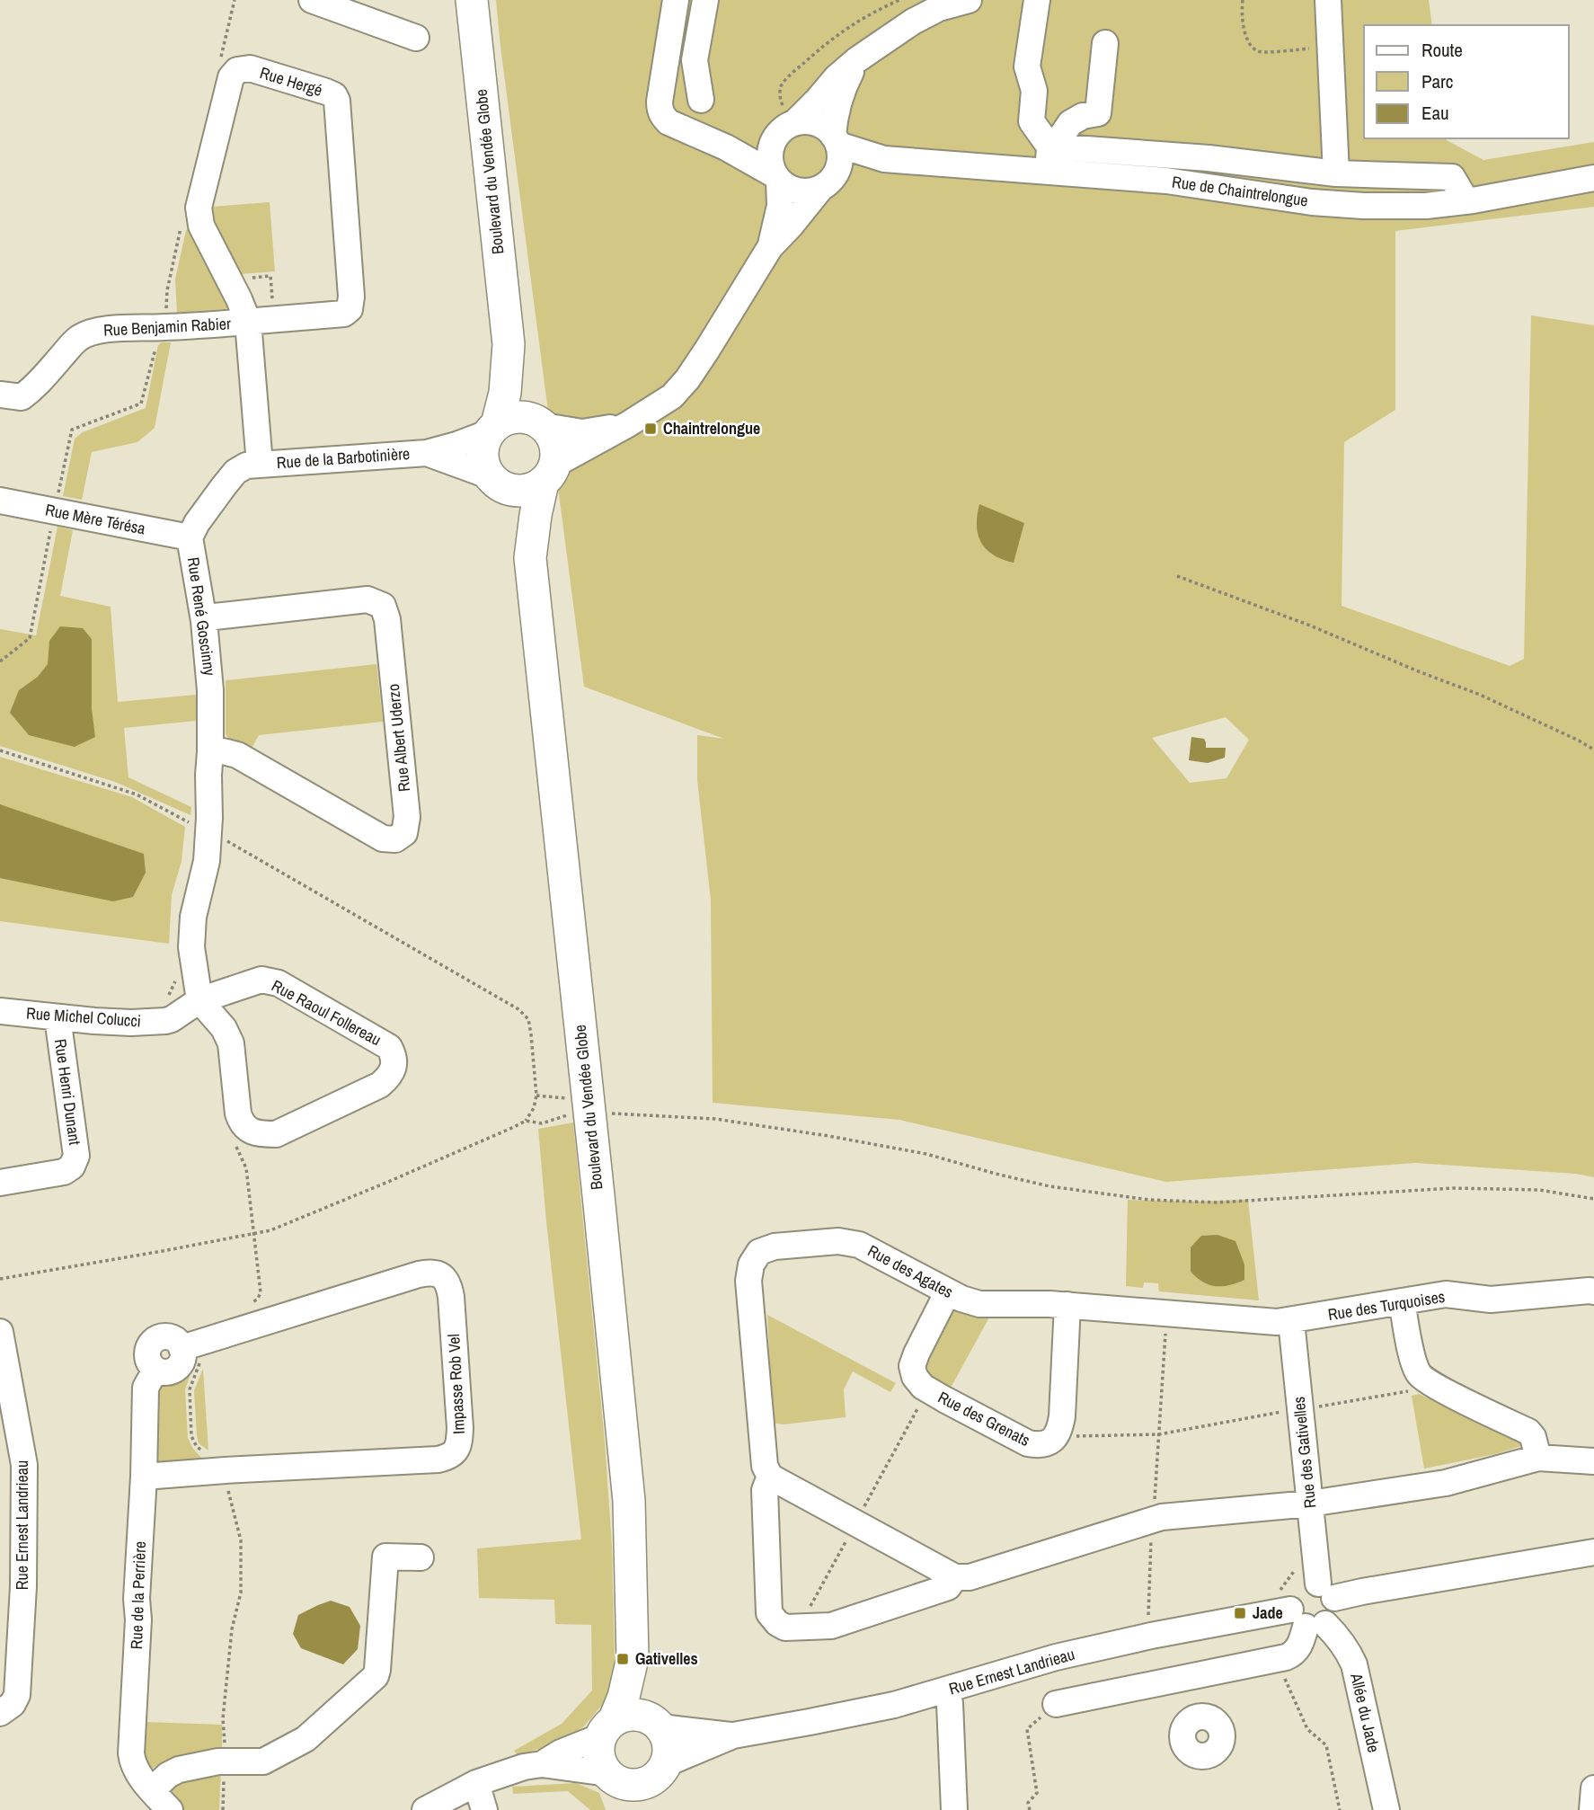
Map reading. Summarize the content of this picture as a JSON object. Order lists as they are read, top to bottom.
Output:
{
  "streets": {
    "main road": ["Boulevard du Vendée Globe"],
    "street": [
      "Rue Hergé",
      "Rue de Chaintrelongue",
      "Rue Benjamin Rabier",
      "Rue de la Barbotinière",
      "Rue Mère Térésa",
      "Rue René Goscinny",
      "Rue Albert Uderzo",
      "Rue Raoul Follereau",
      "Rue Michel Colucci",
      "Rue Henri Dunant",
      "Rue des Agates",
      "Rue des Turquoises",
      "Impasse Rob Vel",
      "Rue des Grenats",
      "Rue des Gativelles",
      "Rue Ernest Landrieau",
      "Rue de la Perrière",
      "Allée du Jade"
    ]
  },
  "crossings": [
    ["Rue Hergé", "Rue Benjamin Rabier"],
    ["Boulevard du Vendée Globe", "Rue de la Barbotinière"],
    ["Boulevard du Vendée Globe", "Rue Ernest Landrieau"],
    ["Rue de la Barbotinière", "Rue René Goscinny"],
    ["Rue Mère Térésa", "Rue René Goscinny"],
    ["Rue René Goscinny", "Rue Albert Uderzo"],
    ["Rue René Goscinny", "Rue Raoul Follereau"],
    ["Rue René Goscinny", "Rue Michel Colucci"],
    ["Rue Raoul Follereau", "Rue Michel Colucci"],
    ["Rue Michel Colucci", "Rue Henri Dunant"],
    ["Rue des Agates", "Rue des Turquoises"],
    ["Rue des Agates", "Rue des Grenats"],
    ["Rue des Agates", "Rue des Gativelles"],
    ["Rue des Turquoises", "Rue des Gativelles"],
    ["Impasse Rob Vel", "Rue de la Perrière"],
    ["Rue Ernest Landrieau", "Allée du Jade"]
  ],
  "places": {
    "transit": ["Chaintrelongue", "Jade", "Gativelles"]
  },
  "legend": ["Route", "Parc", "Eau"]
}
